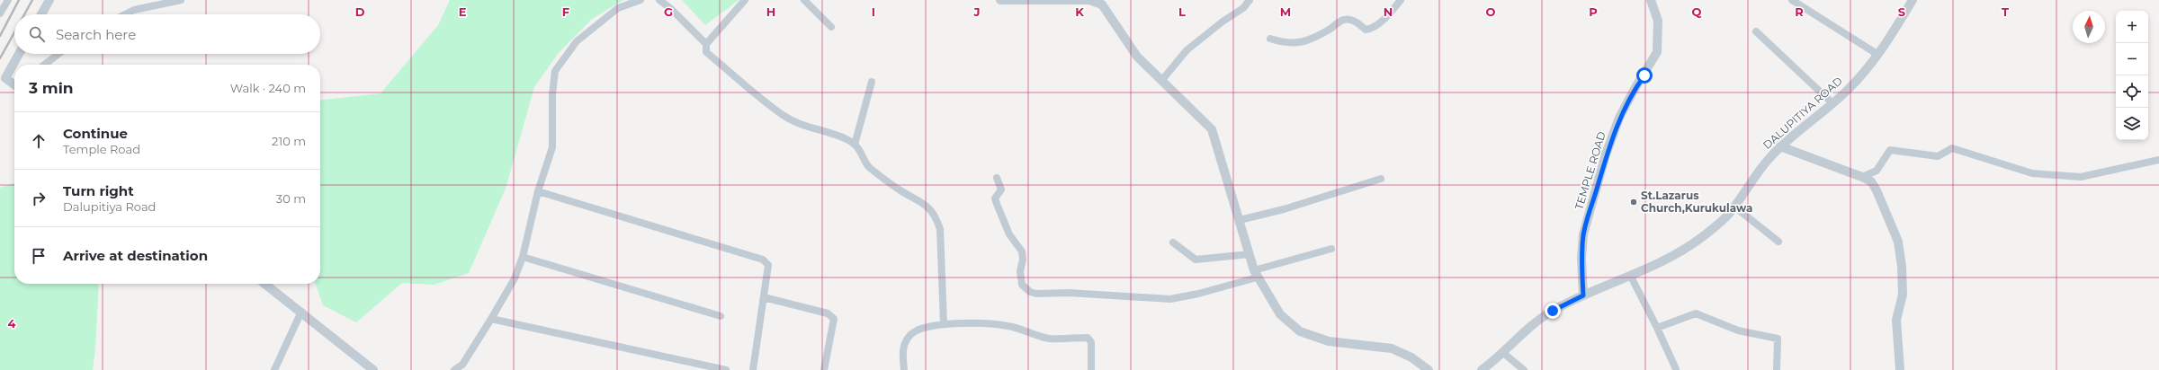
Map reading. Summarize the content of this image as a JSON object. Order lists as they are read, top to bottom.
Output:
{
  "streets": {
    "street": ["DALUPITIYA ROAD", "TEMPLE ROAD"]
  },
  "crossings": [
    ["DALUPITIYA ROAD", "TEMPLE ROAD"]
  ],
  "places": ["St.Lazarus Church,Kurukulawa"],
  "north": "top",
  "page": {
    "map_buttons": ["+", "−"],
    "search": "Search here",
    "heading": ["3 min", "Walk · 240 m"],
    "list": [
      ["Continue", "Temple Road", "210 m"],
      ["Turn right", "Dalupitiya Road", "30 m"],
      "Arrive at destination"
    ]
  },
  "grid": {
    "columns": [
      "D",
      "E",
      "F",
      "G",
      "H",
      "I",
      "J",
      "K",
      "L",
      "M",
      "N",
      "O",
      "P",
      "Q",
      "R",
      "S",
      "T"
    ],
    "rows": ["4"]
  }
}
